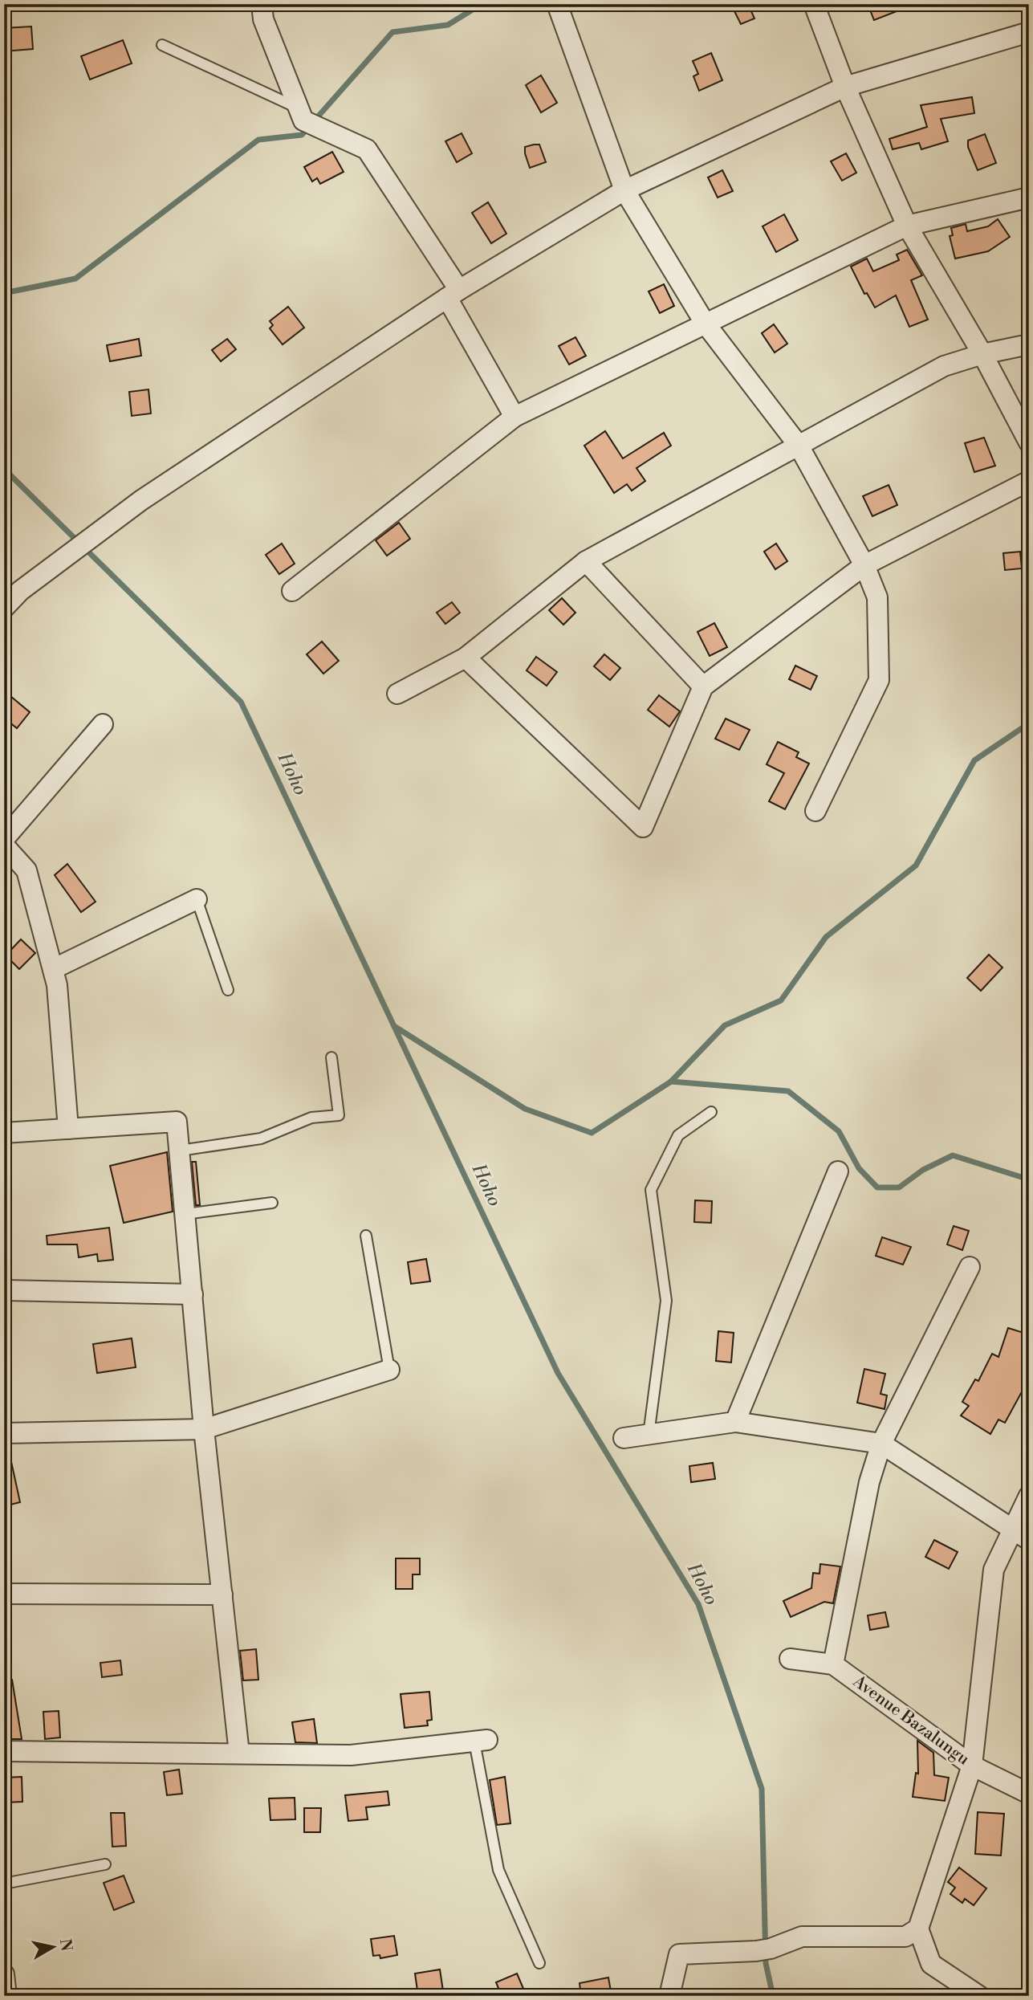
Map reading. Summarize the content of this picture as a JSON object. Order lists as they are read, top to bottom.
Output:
{
  "streets": {
    "street": ["Avenue Bazalungu"]
  },
  "water": ["Hoho"],
  "north": "right"
}
